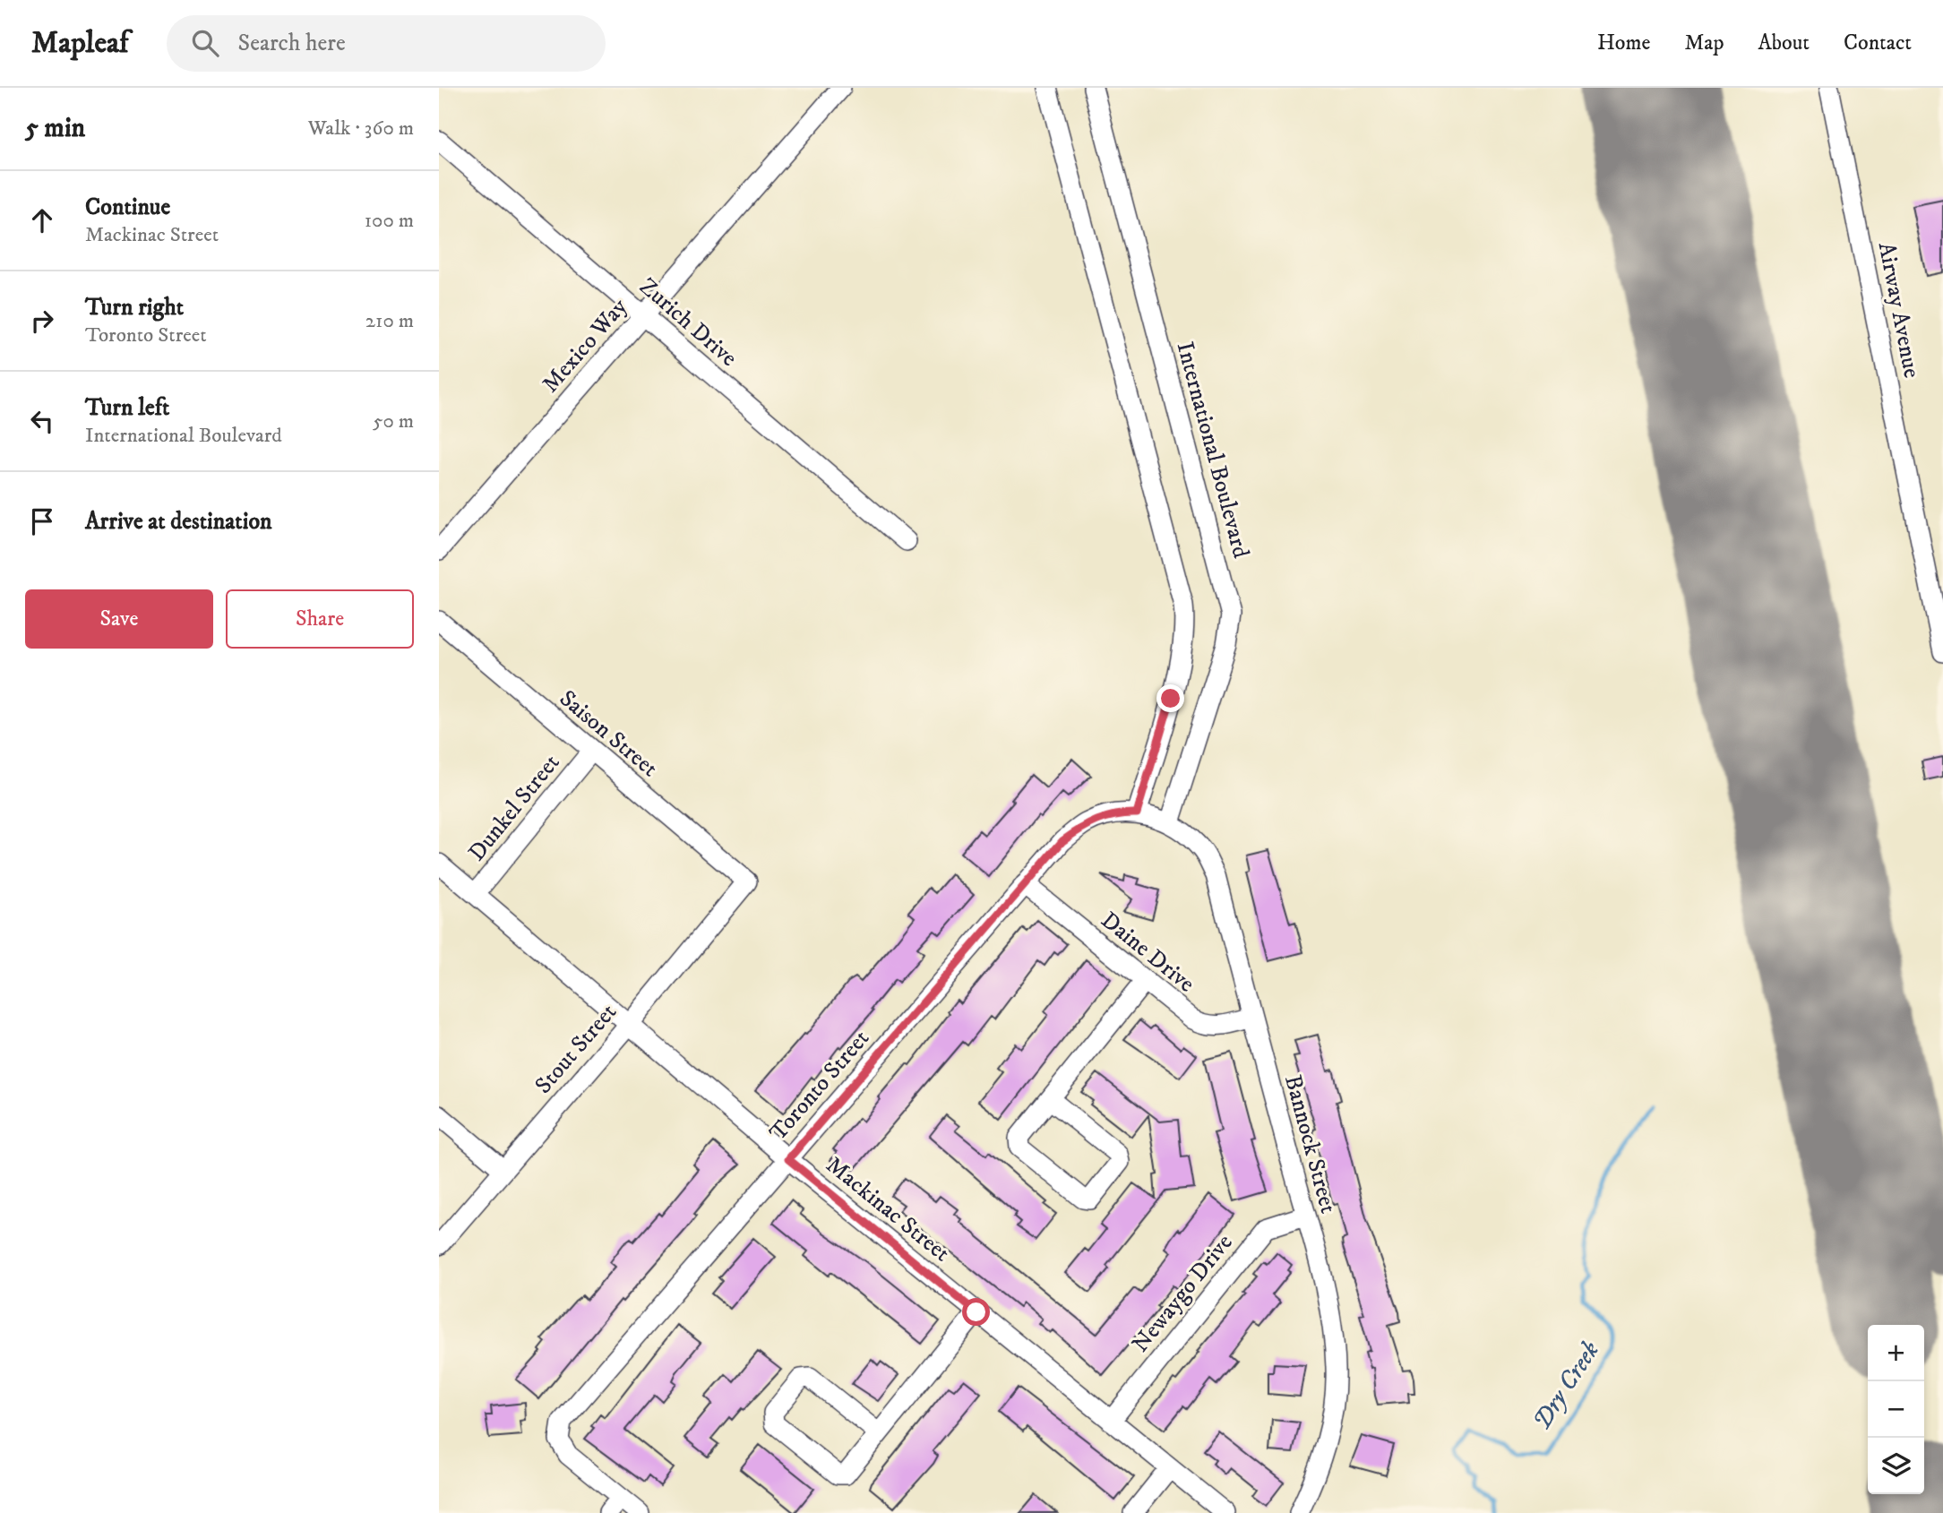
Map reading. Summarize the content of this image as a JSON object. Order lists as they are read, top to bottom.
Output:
{
  "streets": {
    "street": [
      "Airway Avenue",
      "Zurich Drive",
      "Mexico Way",
      "International Boulevard",
      "Saison Street",
      "Dunkel Street",
      "Daine Drive",
      "Stout Street",
      "Toronto Street",
      "Bannock Street",
      "Mackinac Street",
      "Newaygo Drive"
    ]
  },
  "crossings": [
    ["Zurich Drive", "Mexico Way"],
    ["International Boulevard", "Bannock Street"],
    ["Saison Street", "Dunkel Street"],
    ["Saison Street", "Stout Street"],
    ["Dunkel Street", "Mackinac Street"],
    ["Daine Drive", "Toronto Street"],
    ["Daine Drive", "Bannock Street"],
    ["Stout Street", "Mackinac Street"],
    ["Toronto Street", "Bannock Street"],
    ["Toronto Street", "Mackinac Street"],
    ["Bannock Street", "Newaygo Drive"],
    ["Mackinac Street", "Newaygo Drive"]
  ],
  "water": ["Dry Creek"],
  "page": {
    "header": "Mapleaf",
    "search": "Search here",
    "nav": [
      "Home",
      "Map",
      "About",
      "Contact"
    ],
    "heading": ["5 min", "Walk · 360 m"],
    "list": [
      ["Continue", "Mackinac Street", "100 m"],
      ["Turn right", "Toronto Street", "210 m"],
      ["Turn left", "International Boulevard", "50 m"],
      "Arrive at destination"
    ],
    "buttons": ["Save", "Share"],
    "map_buttons": ["+", "−"]
  }
}
